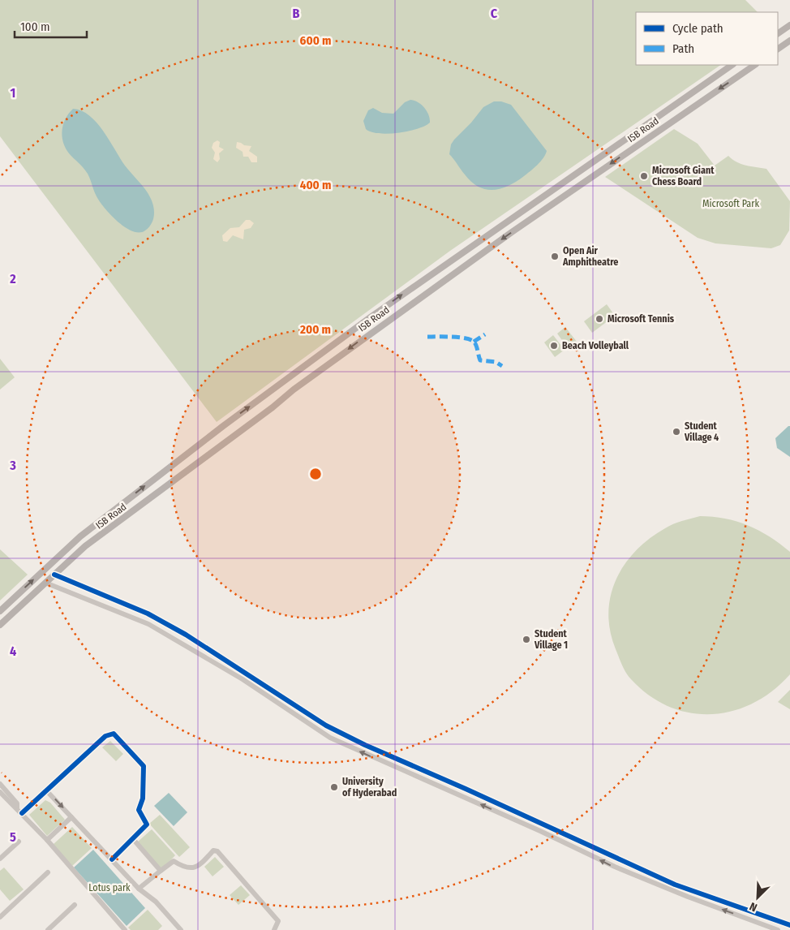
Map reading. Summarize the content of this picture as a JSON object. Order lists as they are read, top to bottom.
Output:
{
  "streets": {
    "main road": ["ISB Road"]
  },
  "parks": ["Microsoft Park", "Lotus park"],
  "places": [
    "Microsoft Giant Chess Board",
    "Open Air Amphitheatre",
    "Microsoft Tennis",
    "Beach Volleyball",
    "Student Village 4",
    "Student Village 1",
    "University of Hyderabad"
  ],
  "legend": ["Cycle path", "Path"],
  "scale_bar": "100 m",
  "north": "bottom left",
  "grid": {
    "columns": ["B", "C"],
    "rows": [
      "1",
      "2",
      "3",
      "4",
      "5"
    ]
  },
  "rings": ["600 m", "400 m", "200 m"]
}
